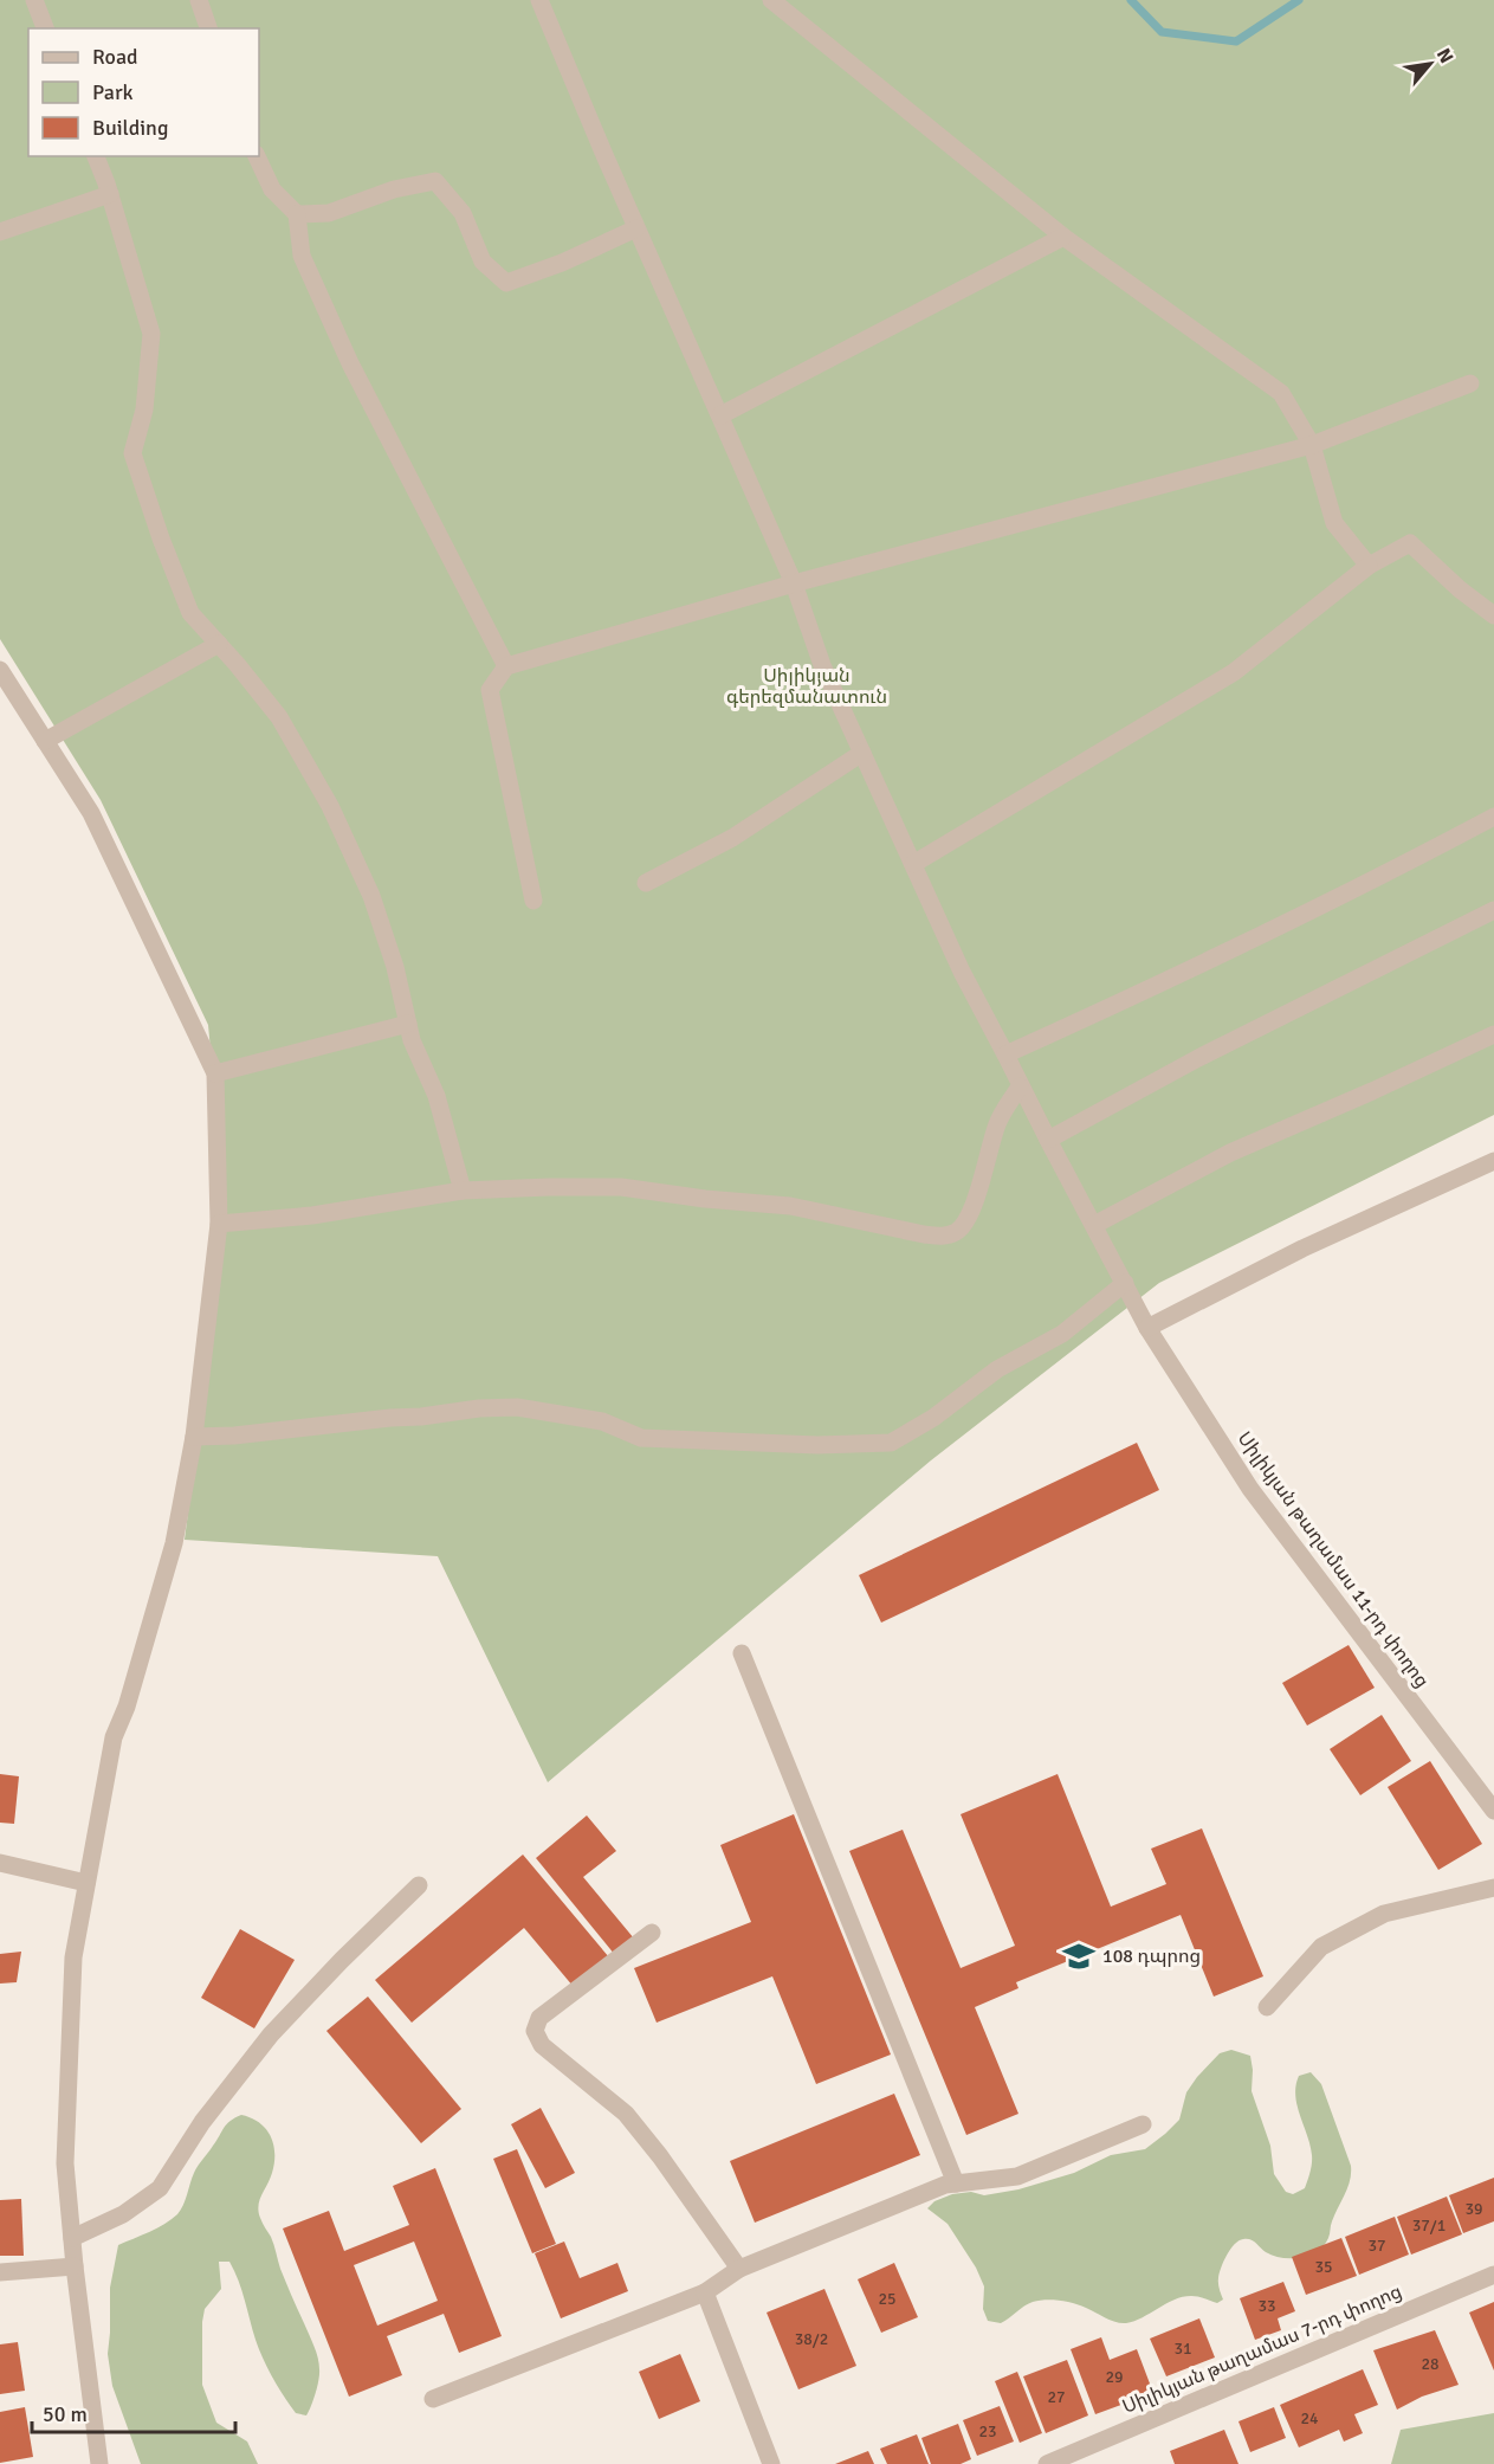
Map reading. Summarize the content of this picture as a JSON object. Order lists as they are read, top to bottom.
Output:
{
  "streets": {
    "street": ["Սիլիկյան թաղամաս 11-րդ փողոց", "Սիլիկյան թաղամաս 7-րդ փողոց"]
  },
  "parks": ["Սիլիկյան գերեզմանատուն"],
  "places": {
    "school or university": ["108 դպրոց"]
  },
  "house_numbers": [
    "39",
    "37/1",
    "37",
    "35",
    "25",
    "33",
    "38/2",
    "31",
    "28",
    "29",
    "27",
    "24",
    "23"
  ],
  "legend": ["Road", "Park", "Building"],
  "scale_bar": "50 m",
  "north": "top right"
}
